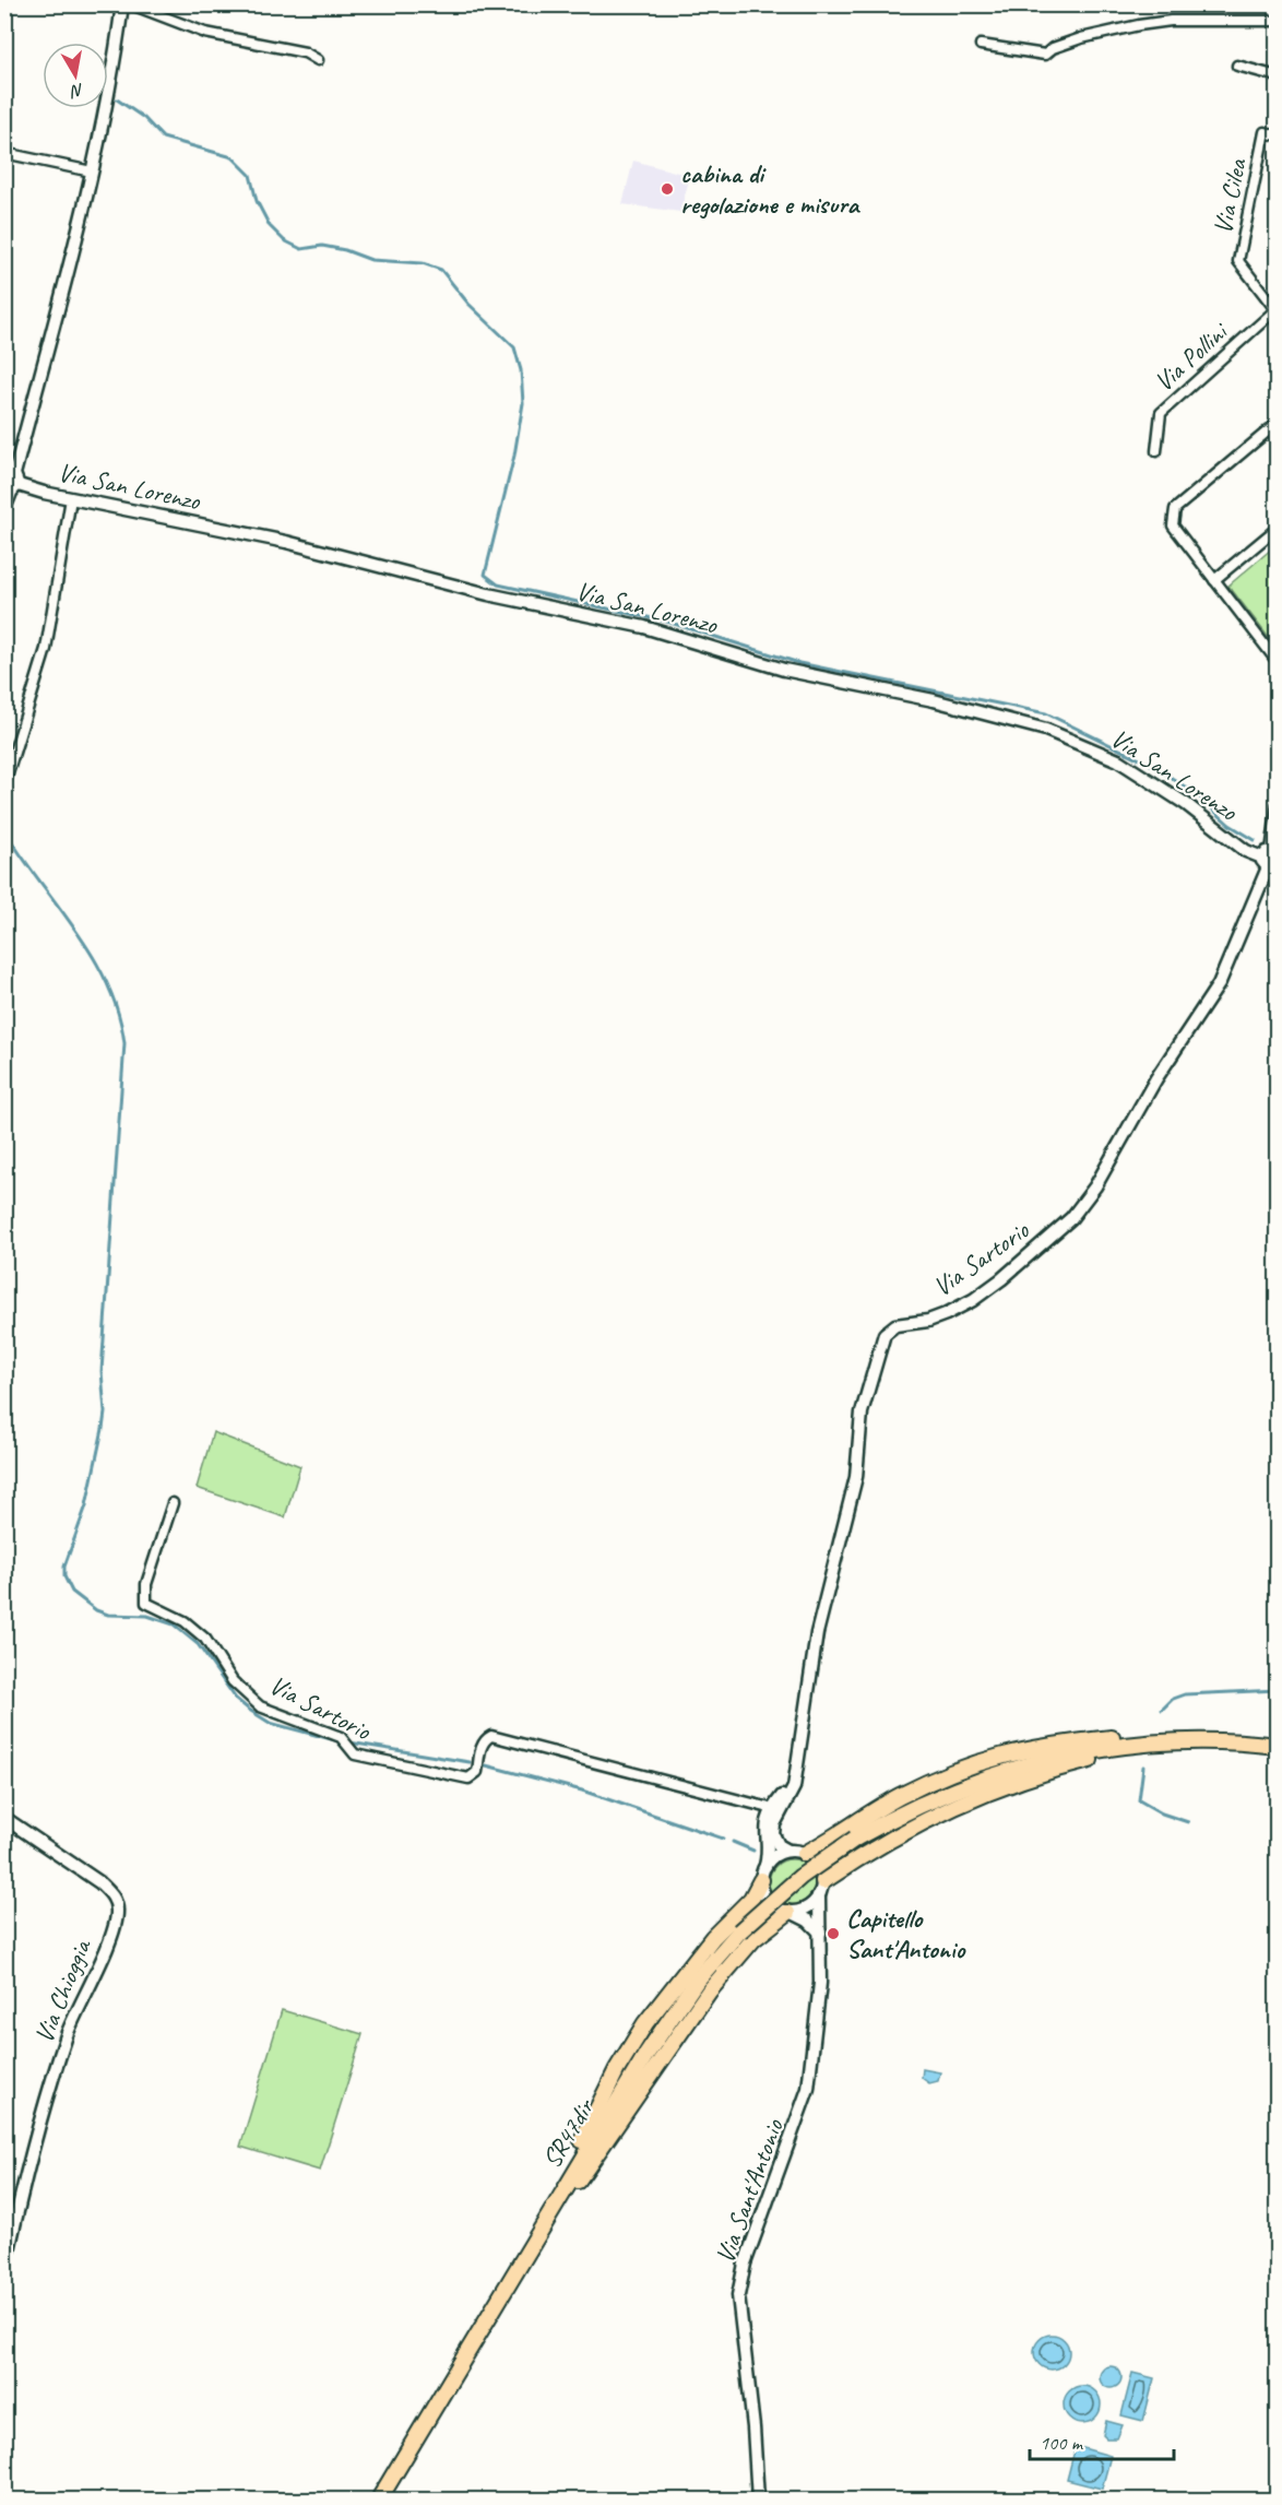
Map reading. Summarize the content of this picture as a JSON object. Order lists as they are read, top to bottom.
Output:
{
  "streets": {
    "highway": ["SR47dir"],
    "street": [
      "Via Cilea",
      "Via Pollini",
      "Via San Lorenzo",
      "Via Sartorio",
      "Via Chioggia",
      "Via Sant'Antonio"
    ]
  },
  "crossings": [
    ["Via Cilea", "Via Pollini"],
    ["Via San Lorenzo", "Via Sartorio"],
    ["Via Sartorio", "Via Sant'Antonio"]
  ],
  "places": ["cabina di regolazione e misura", "Capitello Sant'Antonio"],
  "scale_bar": "100 m",
  "north": "bottom"
}
